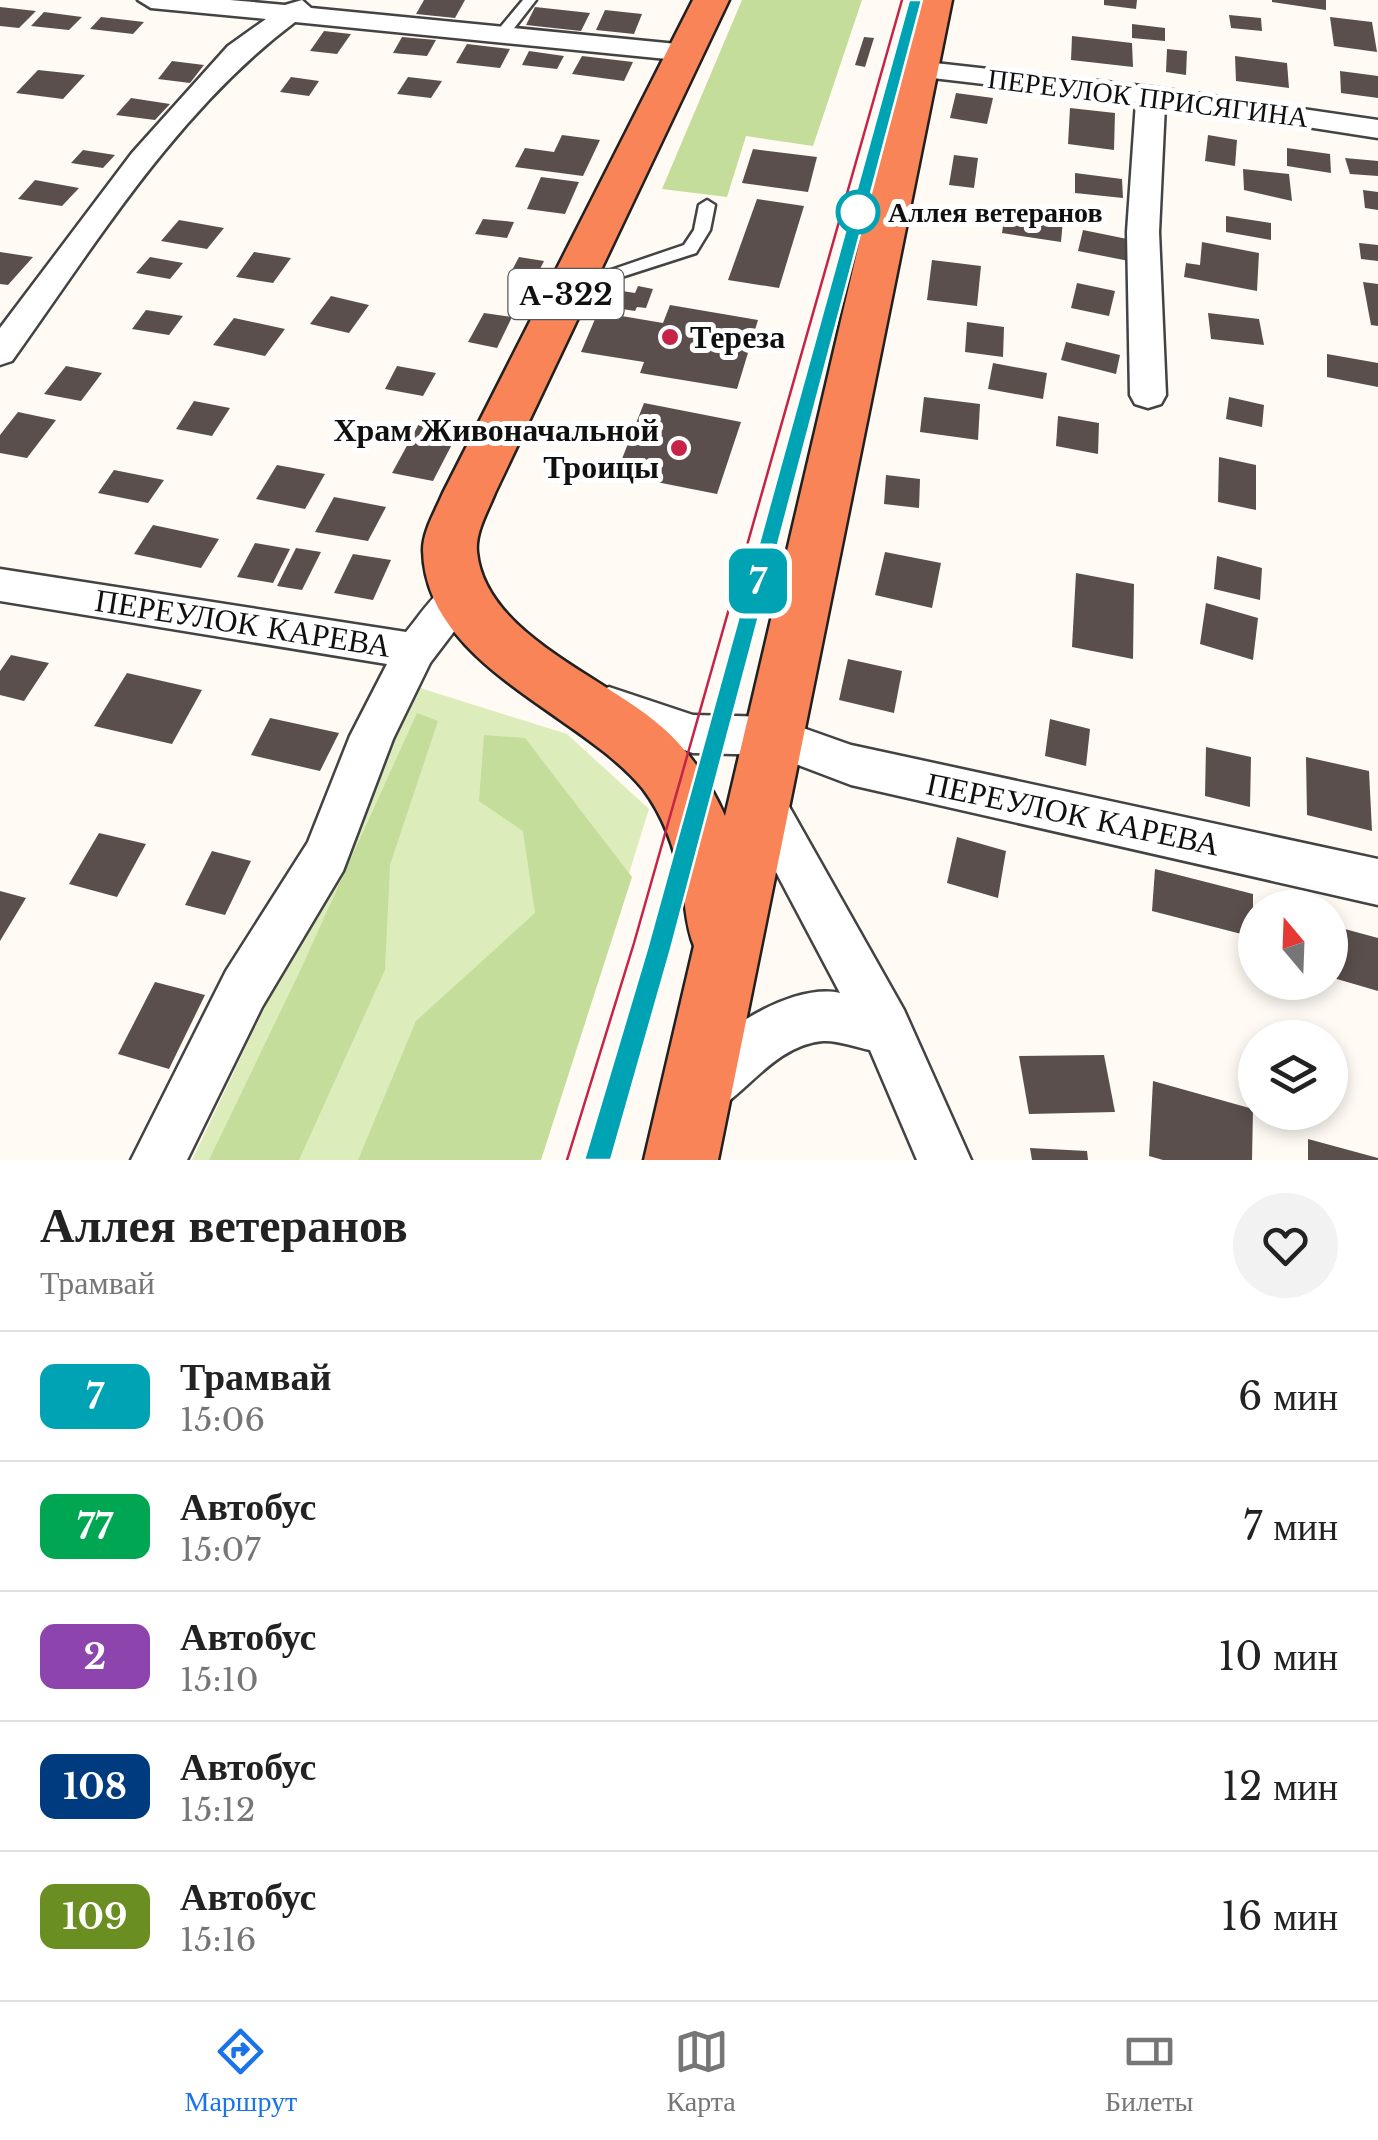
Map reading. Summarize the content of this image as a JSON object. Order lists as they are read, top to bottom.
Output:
{
  "streets": {
    "highway": ["А-322"],
    "street": ["ПЕРЕУЛОК ПРИСЯГИНА", "ПЕРЕУЛОК КАРЕВА"]
  },
  "crossings": [
    ["ПЕРЕУЛОК ПРИСЯГИНА", "А-322"],
    ["А-322", "ПЕРЕУЛОК КАРЕВА"]
  ],
  "places": ["Аллея ветеранов", "Тереза", "Храм Живоначальной Троицы"],
  "lines": ["tram line 7"],
  "north": "top",
  "page": {
    "on_map": "7",
    "heading": ["Аллея ветеранов", "Трамвай"],
    "list": [
      {
        "mark": "7",
        "name": "Трамвай",
        "note": "15:06",
        "value": "6 мин"
      },
      {
        "mark": "77",
        "name": "Автобус",
        "note": "15:07",
        "value": "7 мин"
      },
      {
        "mark": "2",
        "name": "Автобус",
        "note": "15:10",
        "value": "10 мин"
      },
      {
        "mark": "108",
        "name": "Автобус",
        "note": "15:12",
        "value": "12 мин"
      },
      {
        "mark": "109",
        "name": "Автобус",
        "note": "15:16",
        "value": "16 мин"
      }
    ],
    "tabs": ["Маршрут", "Карта", "Билеты"]
  }
}
